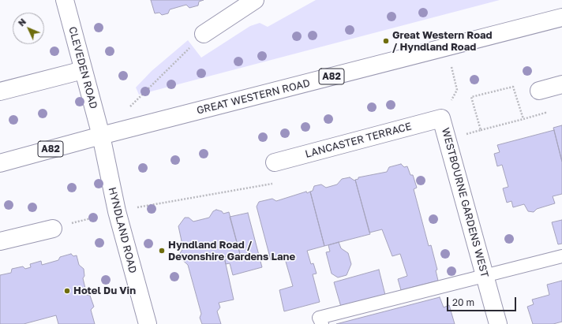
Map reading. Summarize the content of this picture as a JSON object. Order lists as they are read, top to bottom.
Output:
{
  "streets": {
    "street": [
      "CLEVEDEN ROAD",
      "A82",
      "GREAT WESTERN ROAD",
      "LANCASTER TERRACE",
      "WESTBOURNE GARDENS WEST",
      "HYNDLAND ROAD"
    ]
  },
  "crossings": [
    ["CLEVEDEN ROAD", "GREAT WESTERN ROAD"],
    ["CLEVEDEN ROAD", "HYNDLAND ROAD"],
    ["GREAT WESTERN ROAD", "HYNDLAND ROAD"],
    ["LANCASTER TERRACE", "WESTBOURNE GARDENS WEST"]
  ],
  "places": ["Great Western Road / Hyndland Road", "Hyndland Road / Devonshire Gardens Lane", "Hotel Du Vin"],
  "scale_bar": "20 m",
  "north": "top left"
}
